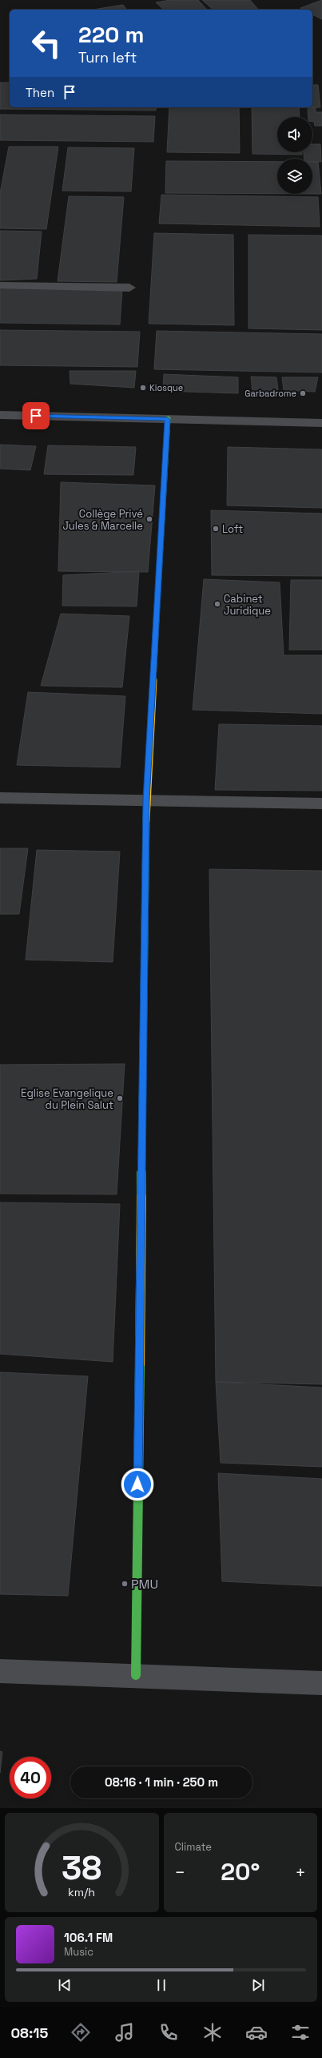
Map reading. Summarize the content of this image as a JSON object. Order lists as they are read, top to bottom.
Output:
{
  "places": [
    "Kiosque",
    "Garbadrome",
    "Collège Privé Jules & Marcelle",
    "Loft",
    "Cabinet Juridique",
    "Eglise Evangelique du Plein Salut",
    "PMU"
  ],
  "page": {
    "turn": ["220 m", "Turn left"],
    "then": "Then",
    "limit": "40",
    "trip": "08:16 · 1 min · 250 m",
    "tile": "Climate",
    "heat": ["−", "20°", "+"],
    "song": ["106.1 FM", "Music"],
    "tabs": "08:15",
    "gauge": ["38", "km/h"]
  }
}
